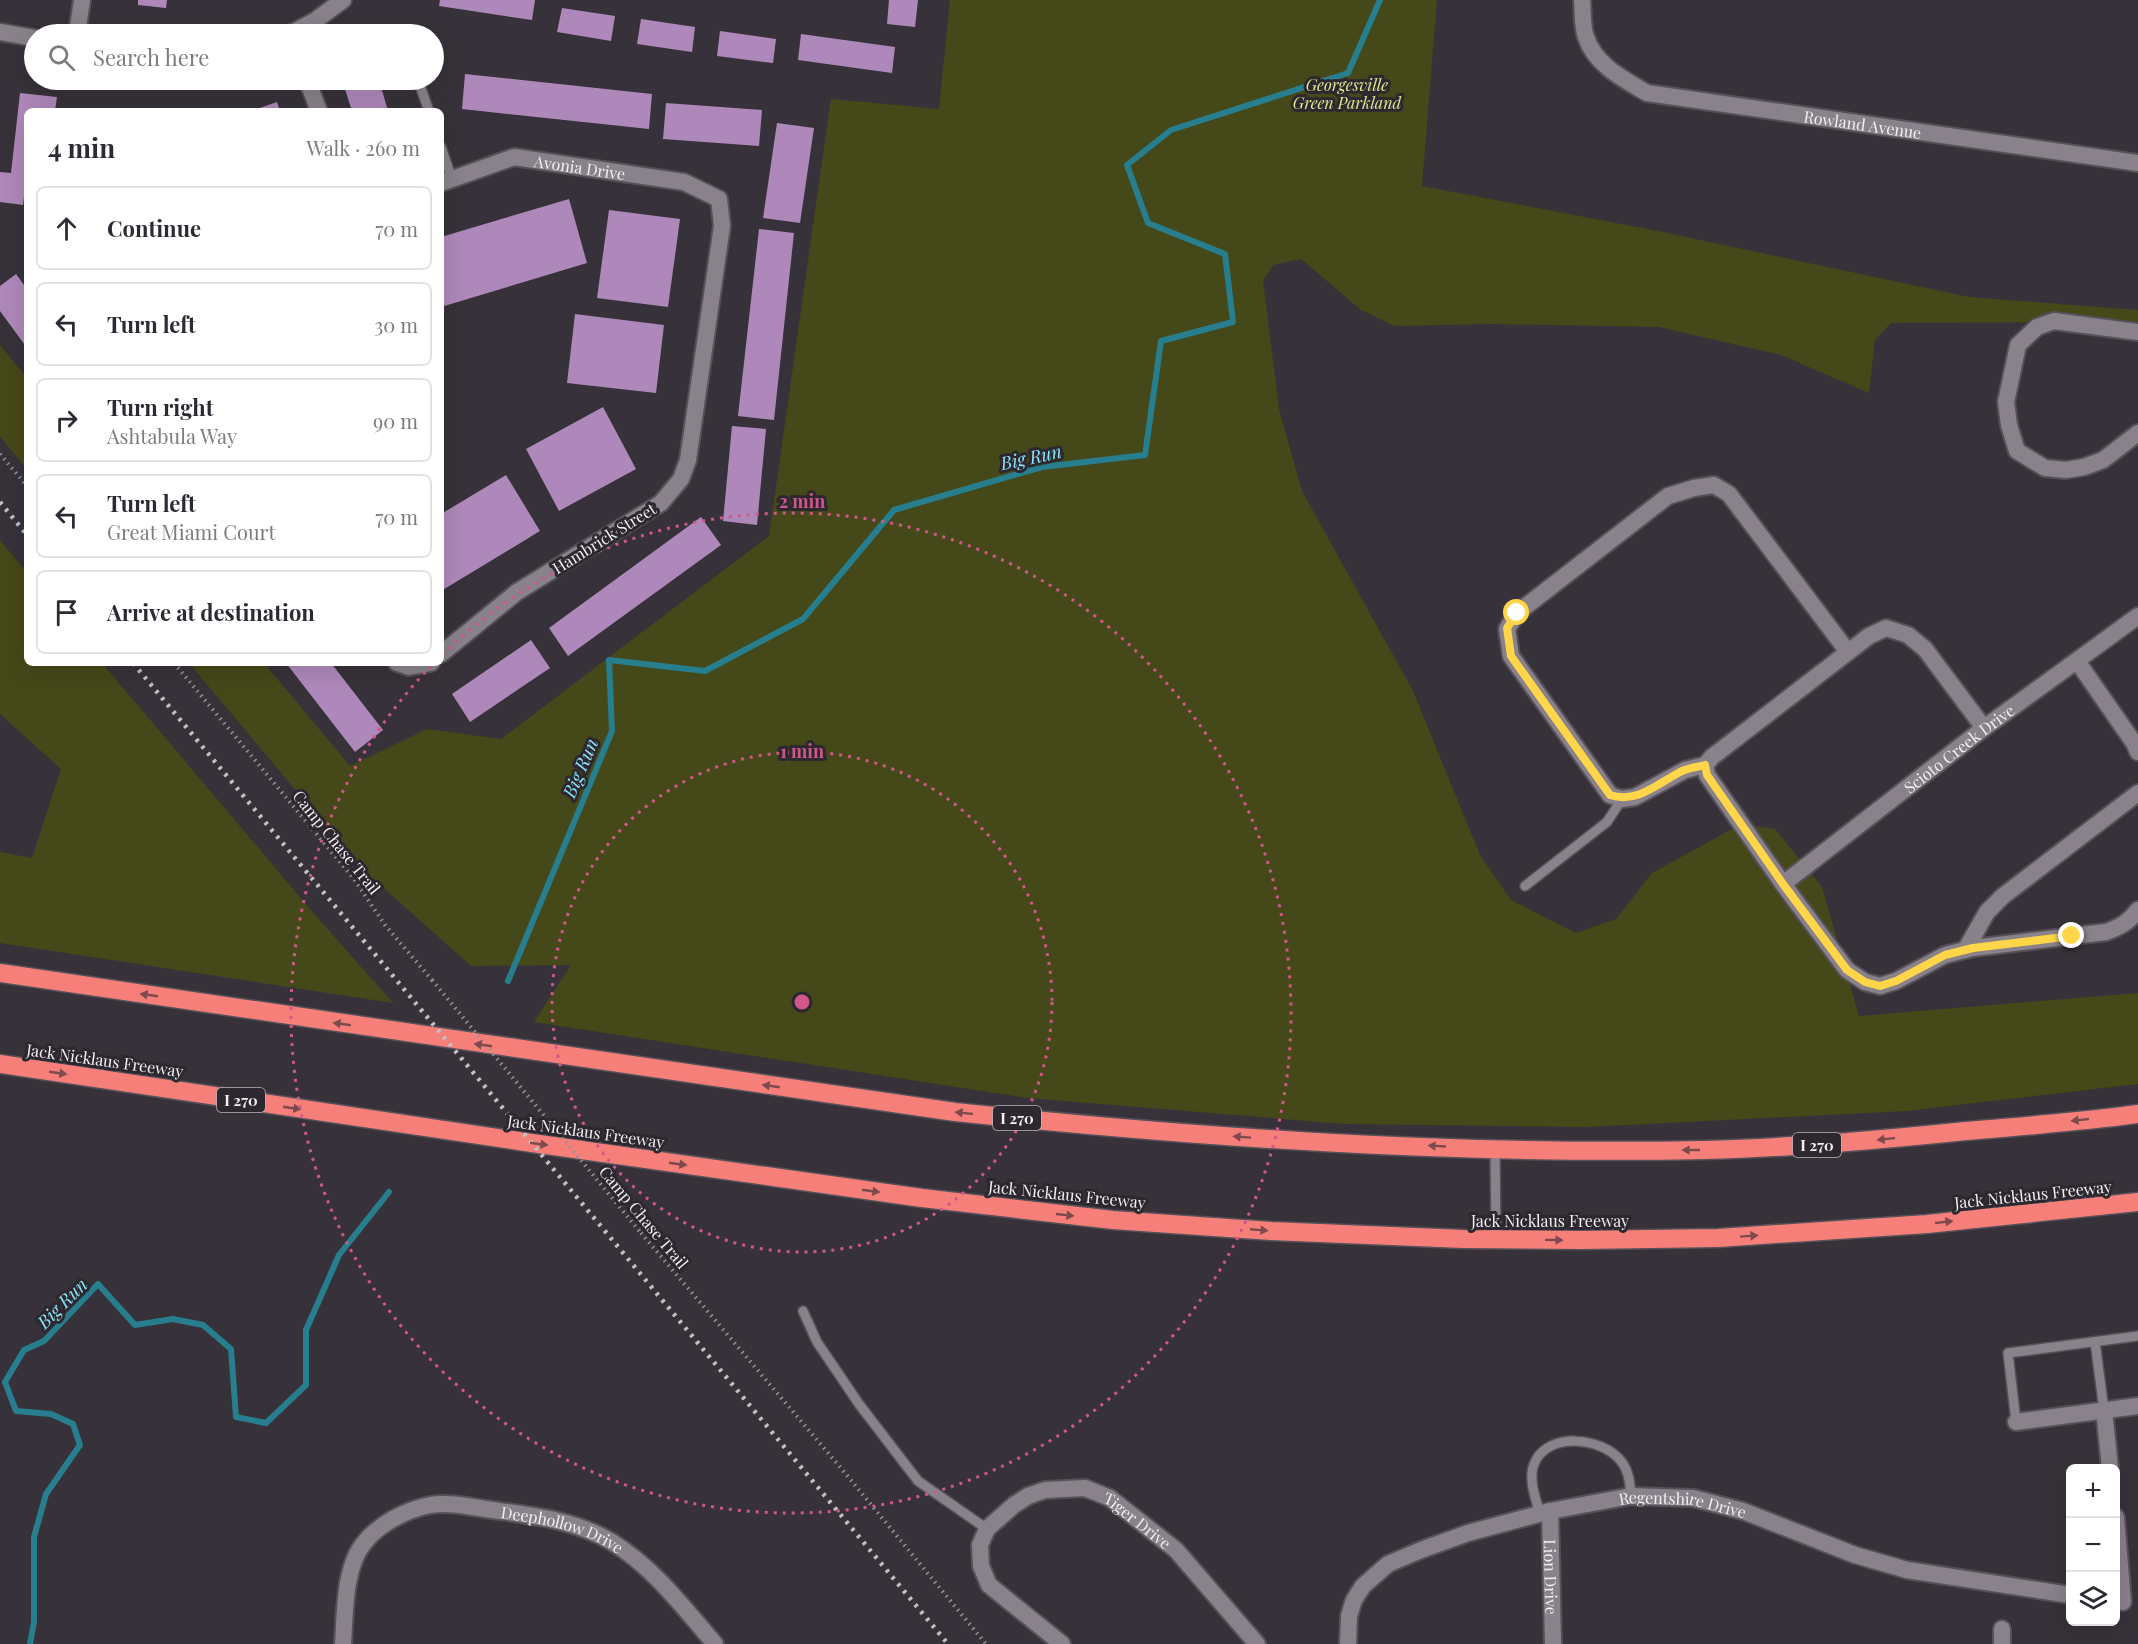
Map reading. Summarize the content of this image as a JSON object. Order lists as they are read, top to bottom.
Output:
{
  "streets": {
    "highway": ["Jack Nicklaus Freeway", "I 270"],
    "street": [
      "Rowland Avenue",
      "Avonia Drive",
      "Hambrick Street",
      "Scioto Creek Drive",
      "Regentshire Drive",
      "Tiger Drive",
      "Deephollow Drive",
      "Lion Drive"
    ],
    "path": ["Camp Chase Trail"]
  },
  "crossings": [
    ["Avonia Drive", "Hambrick Street"],
    ["Regentshire Drive", "Lion Drive"]
  ],
  "water": ["Big Run"],
  "parks": ["Georgesville Green Parkland"],
  "page": {
    "search": "Search here",
    "heading": ["4 min", "Walk · 260 m"],
    "list": [
      ["Continue", "70 m"],
      ["Turn left", "30 m"],
      ["Turn right", "Ashtabula Way", "90 m"],
      ["Turn left", "Great Miami Court", "70 m"],
      "Arrive at destination"
    ],
    "map_buttons": ["+", "−"]
  },
  "rings": ["2 min", "1 min"]
}
